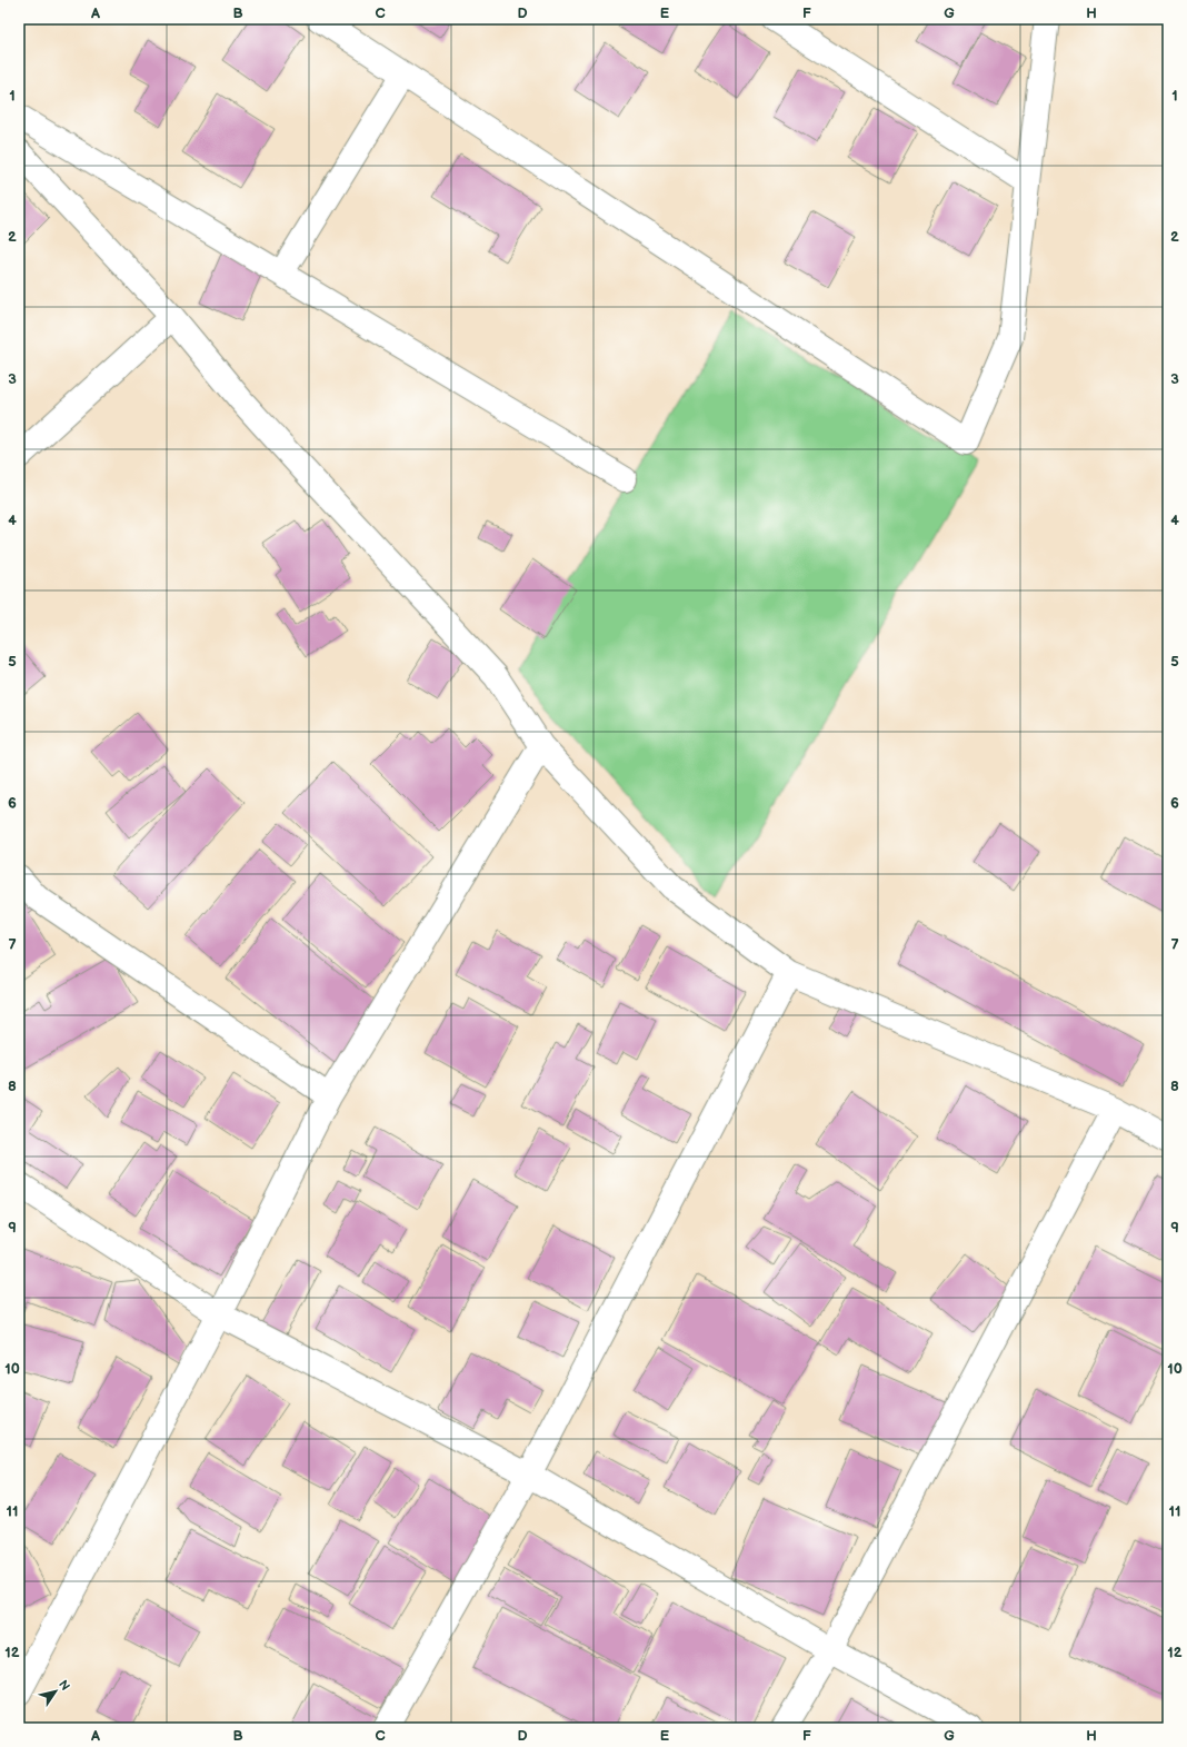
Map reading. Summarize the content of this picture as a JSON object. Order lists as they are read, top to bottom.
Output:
{
  "north": "top right",
  "grid": {
    "columns": [
      "A",
      "B",
      "C",
      "D",
      "E",
      "F",
      "G",
      "H"
    ],
    "rows": [
      "1",
      "2",
      "3",
      "4",
      "5",
      "6",
      "7",
      "8",
      "9",
      "10",
      "11",
      "12"
    ]
  }
}
